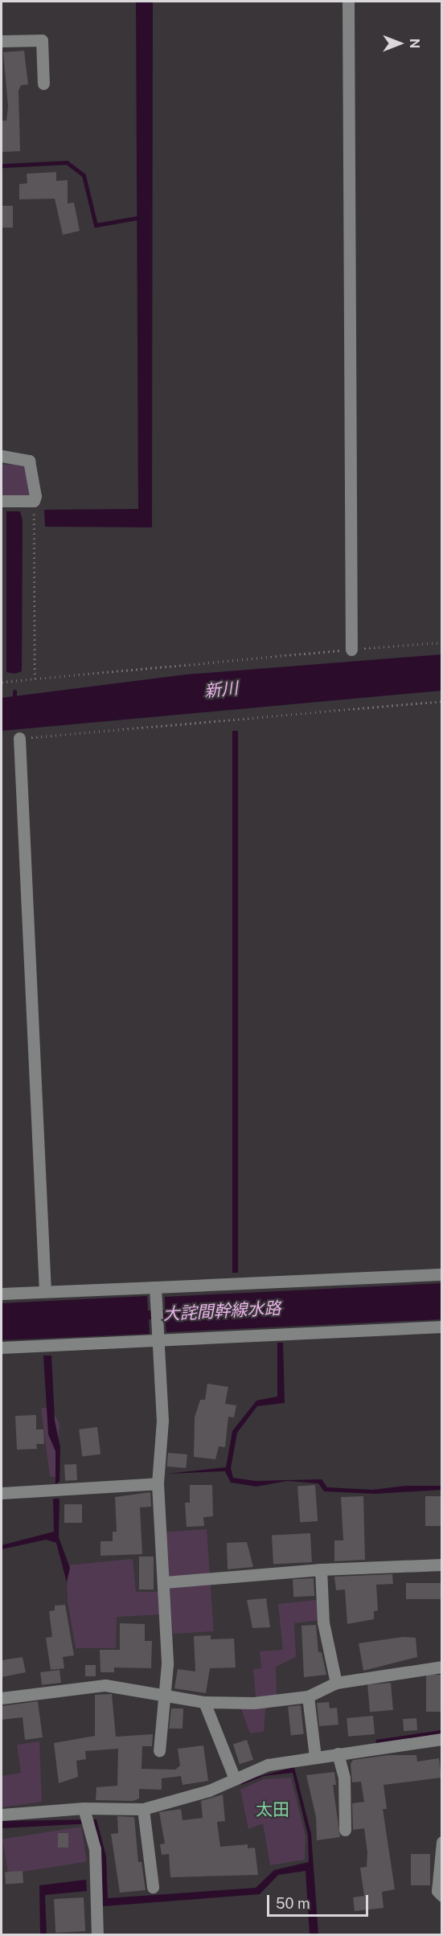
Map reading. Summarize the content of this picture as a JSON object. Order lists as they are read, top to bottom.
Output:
{
  "districts": ["太田"],
  "water": ["新川", "大詫間幹線水路"],
  "scale_bar": "50 m",
  "north": "right"
}
